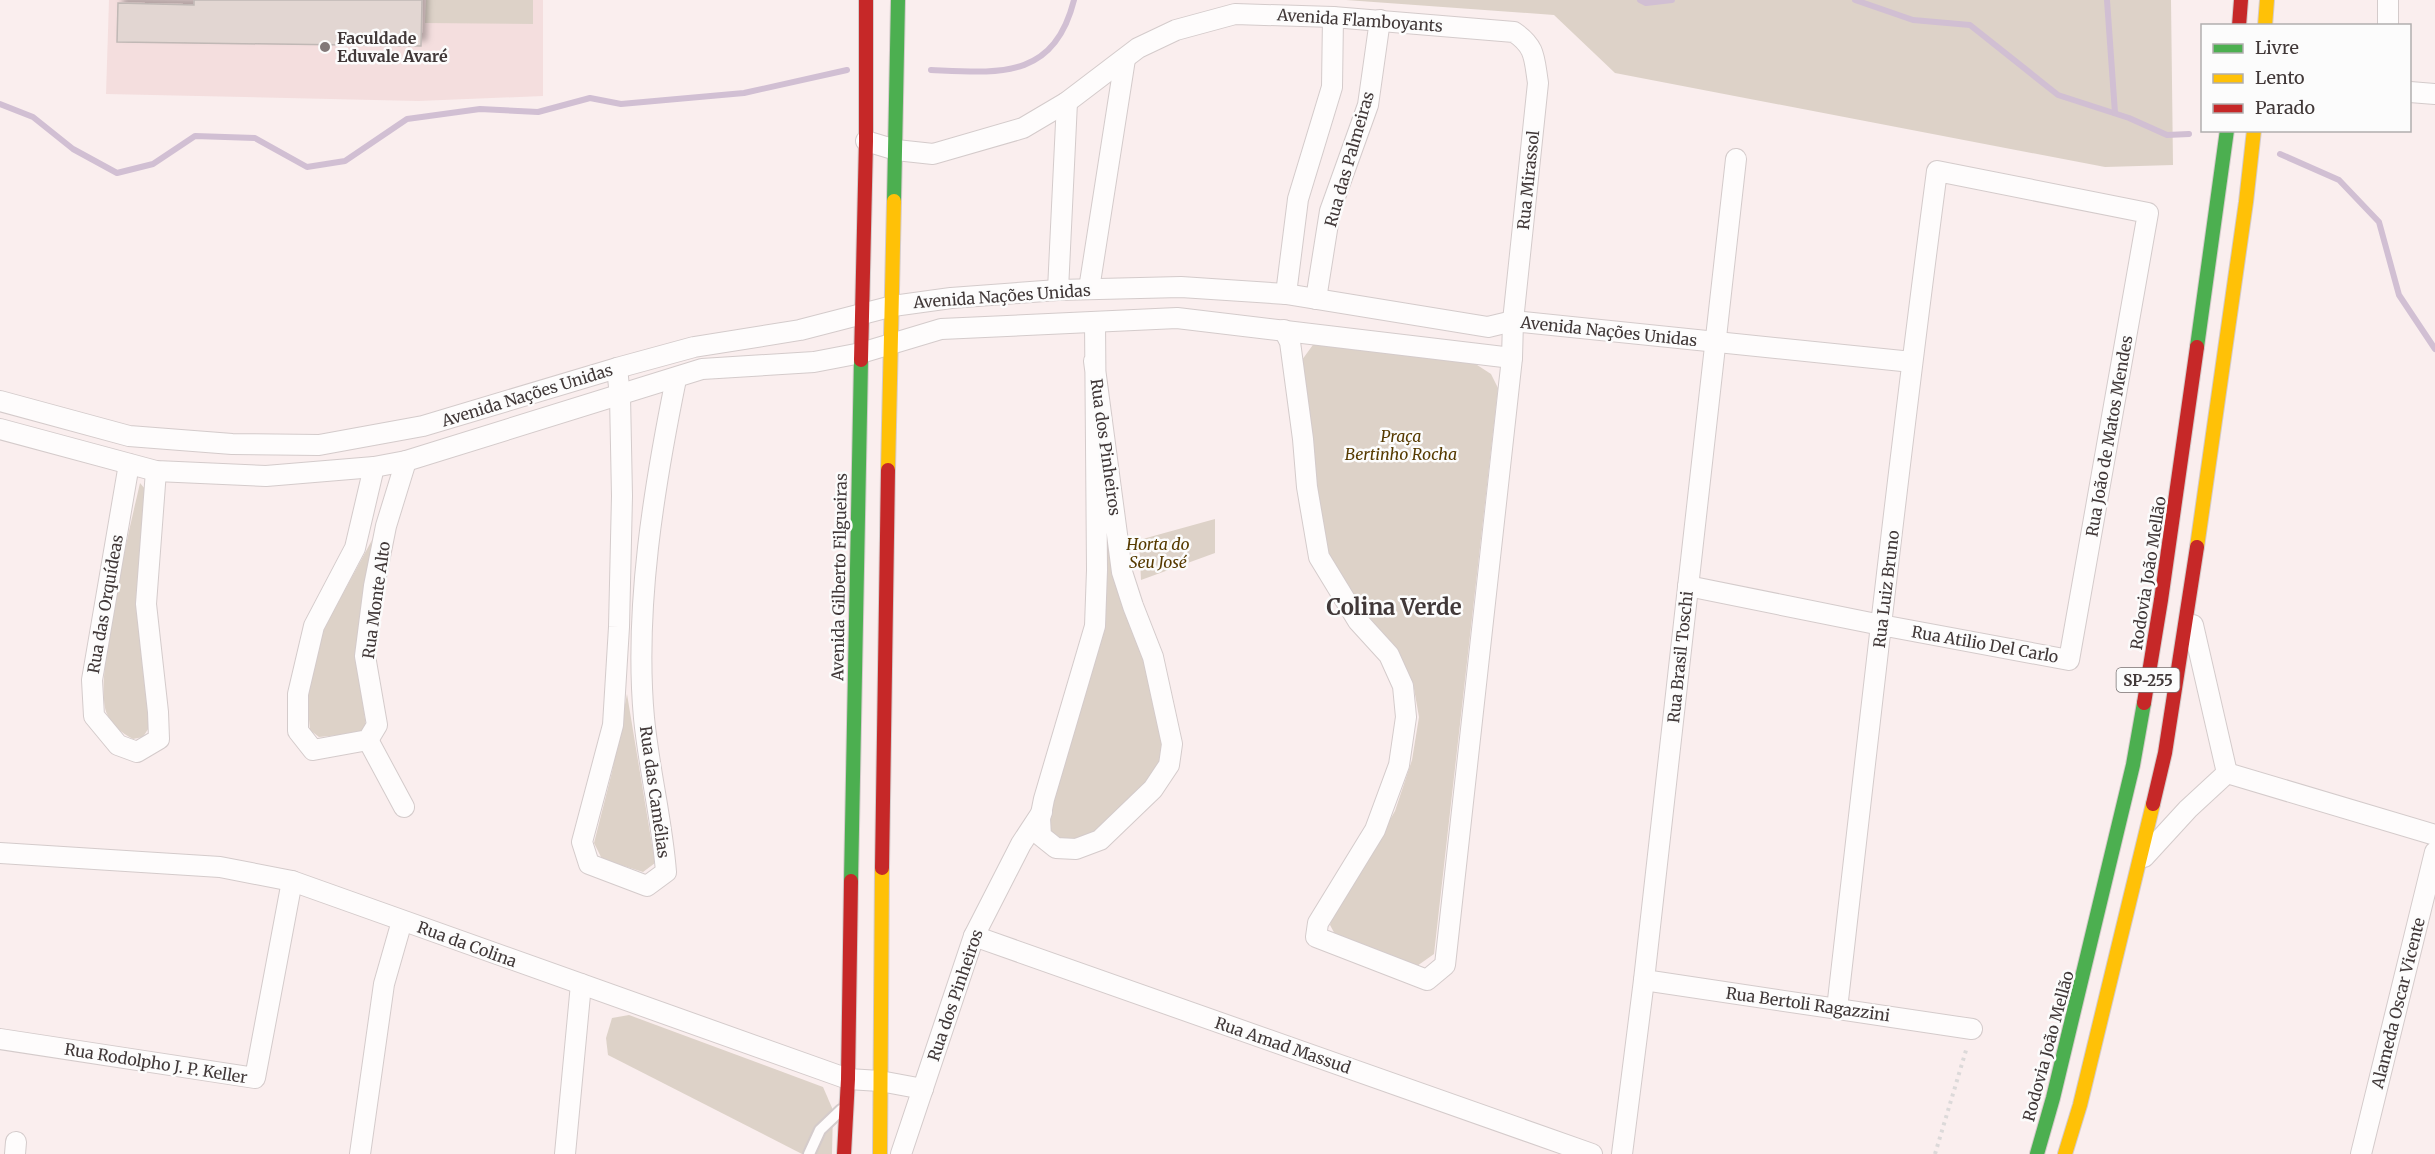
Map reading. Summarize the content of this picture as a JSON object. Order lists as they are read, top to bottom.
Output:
{
  "streets": {
    "main road": ["Rodovia João Mellão", "Avenida Gilberto Filgueiras", "SP-255"],
    "street": [
      "Avenida Flamboyants",
      "Rua das Palmeiras",
      "Rua Mirassol",
      "Avenida Nações Unidas",
      "Rua João de Matos Mendes",
      "Rua dos Pinheiros",
      "Rua Luiz Bruno",
      "Rua Monte Alto",
      "Rua das Orquídeas",
      "Rua Atilio Del Carlo",
      "Rua Brasil Toschi",
      "Rua das Camélias",
      "Rua da Colina",
      "Alameda Oscar Vicente",
      "Rua Bertoli Ragazzini",
      "Rua Amad Massud",
      "Rua Rodolpho J. P. Keller"
    ]
  },
  "crossings": [
    ["Avenida Flamboyants", "Rua das Palmeiras"],
    ["Avenida Flamboyants", "Rua Mirassol"],
    ["Avenida Flamboyants", "Avenida Gilberto Filgueiras"],
    ["Rua das Palmeiras", "Avenida Nações Unidas"],
    ["Rua Mirassol", "Avenida Nações Unidas"],
    ["Avenida Nações Unidas", "Rua dos Pinheiros"],
    ["Avenida Nações Unidas", "Avenida Gilberto Filgueiras"],
    ["Avenida Nações Unidas", "Rua Luiz Bruno"],
    ["Avenida Nações Unidas", "Rua Monte Alto"],
    ["Avenida Nações Unidas", "Rua das Orquídeas"],
    ["Avenida Nações Unidas", "Rua Brasil Toschi"],
    ["Avenida Nações Unidas", "Rua das Camélias"],
    ["Rua João de Matos Mendes", "Rua Luiz Bruno"],
    ["Rua João de Matos Mendes", "Rua Atilio Del Carlo"],
    ["Rua dos Pinheiros", "Rua da Colina"],
    ["Rua dos Pinheiros", "Rua Amad Massud"],
    ["Avenida Gilberto Filgueiras", "Rua da Colina"],
    ["Rua Luiz Bruno", "Rua Atilio Del Carlo"],
    ["Rua Luiz Bruno", "Rua Bertoli Ragazzini"],
    ["Rua Atilio Del Carlo", "Rua Brasil Toschi"],
    ["Rua Brasil Toschi", "Rua Bertoli Ragazzini"],
    ["Rua da Colina", "Rua Rodolpho J. P. Keller"]
  ],
  "districts": ["Colina Verde"],
  "parks": ["Praça Bertinho Rocha", "Horta do Seu José"],
  "places": ["Faculdade Eduvale Avaré"],
  "legend": ["Livre", "Lento", "Parado"]
}
